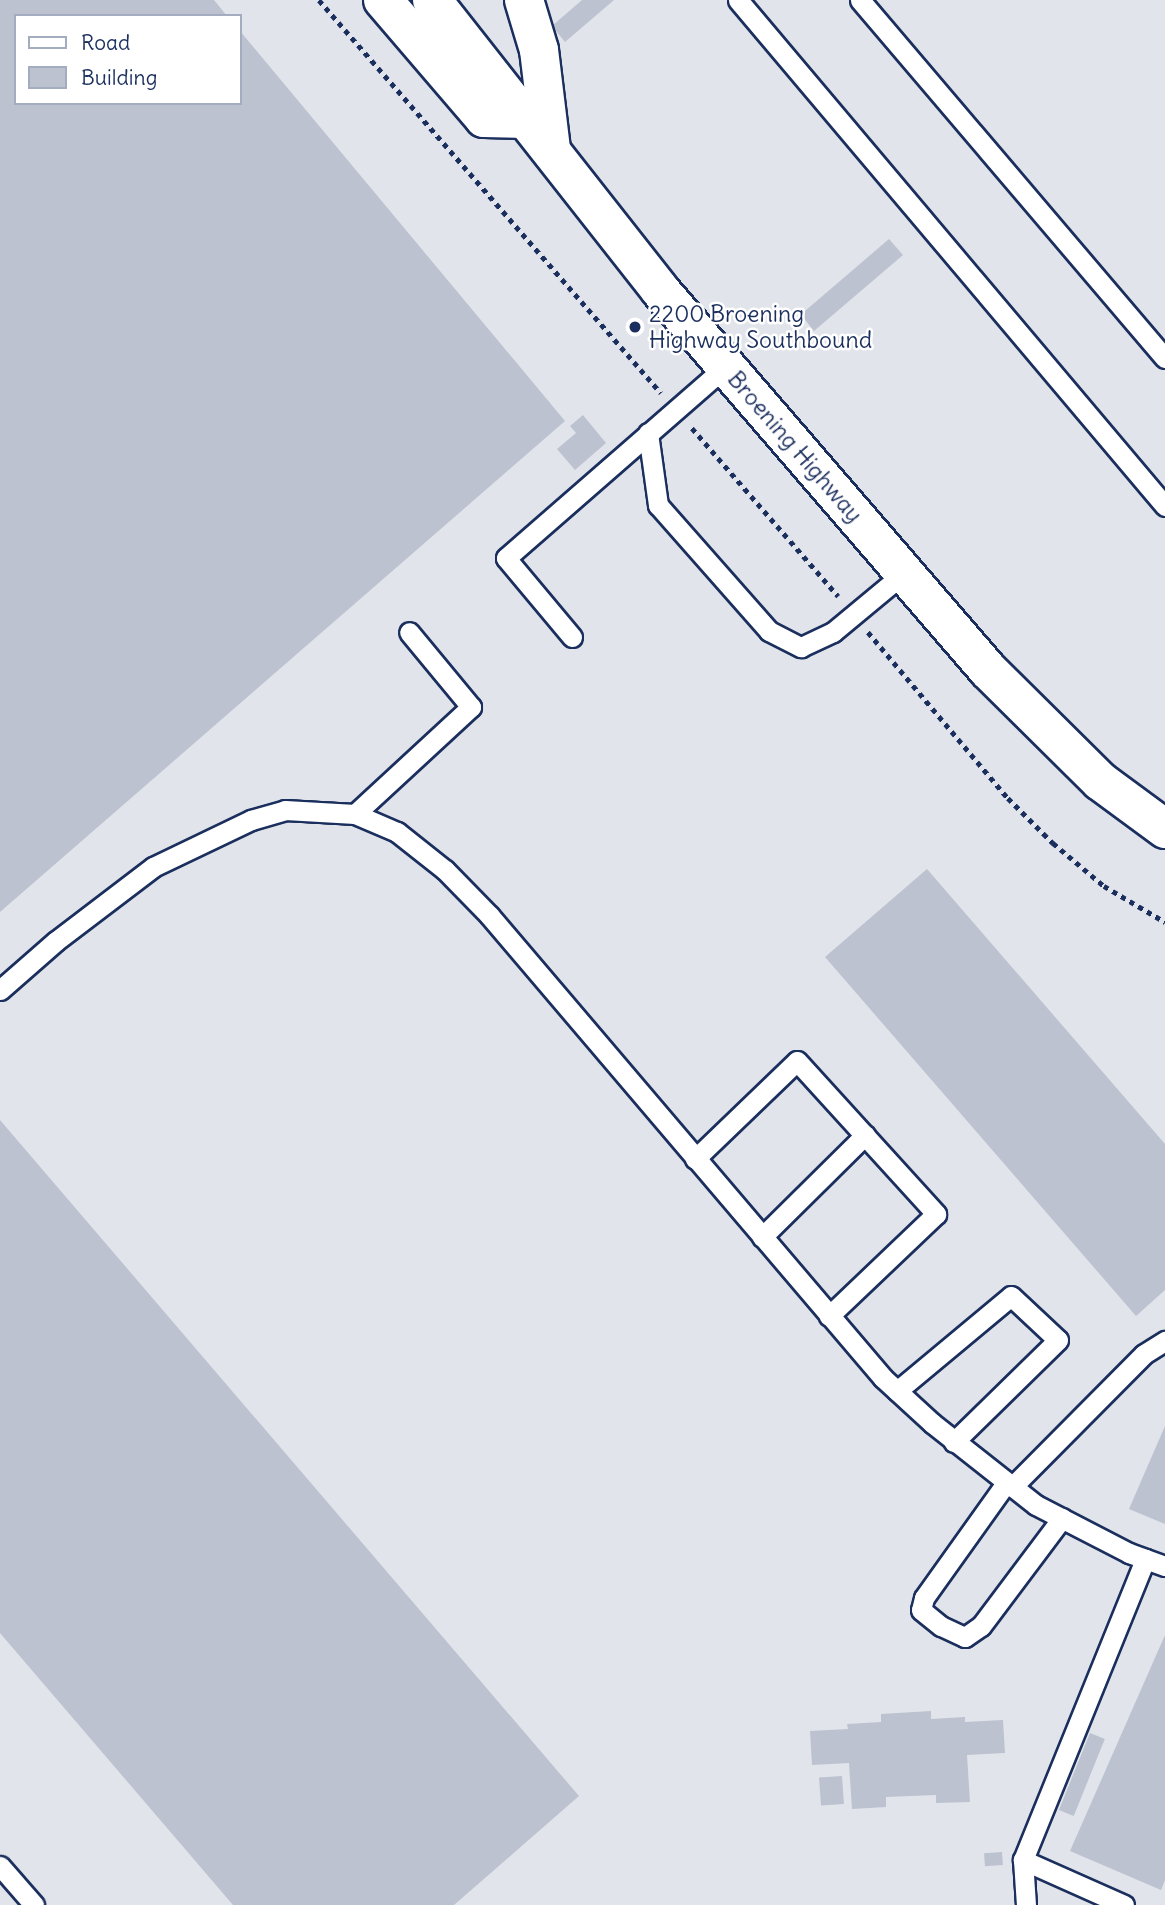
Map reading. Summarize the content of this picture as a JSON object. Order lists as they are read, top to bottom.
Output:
{
  "streets": {
    "main road": ["Broening Highway"]
  },
  "places": ["2200 Broening Highway Southbound"],
  "legend": ["Road", "Building"]
}
